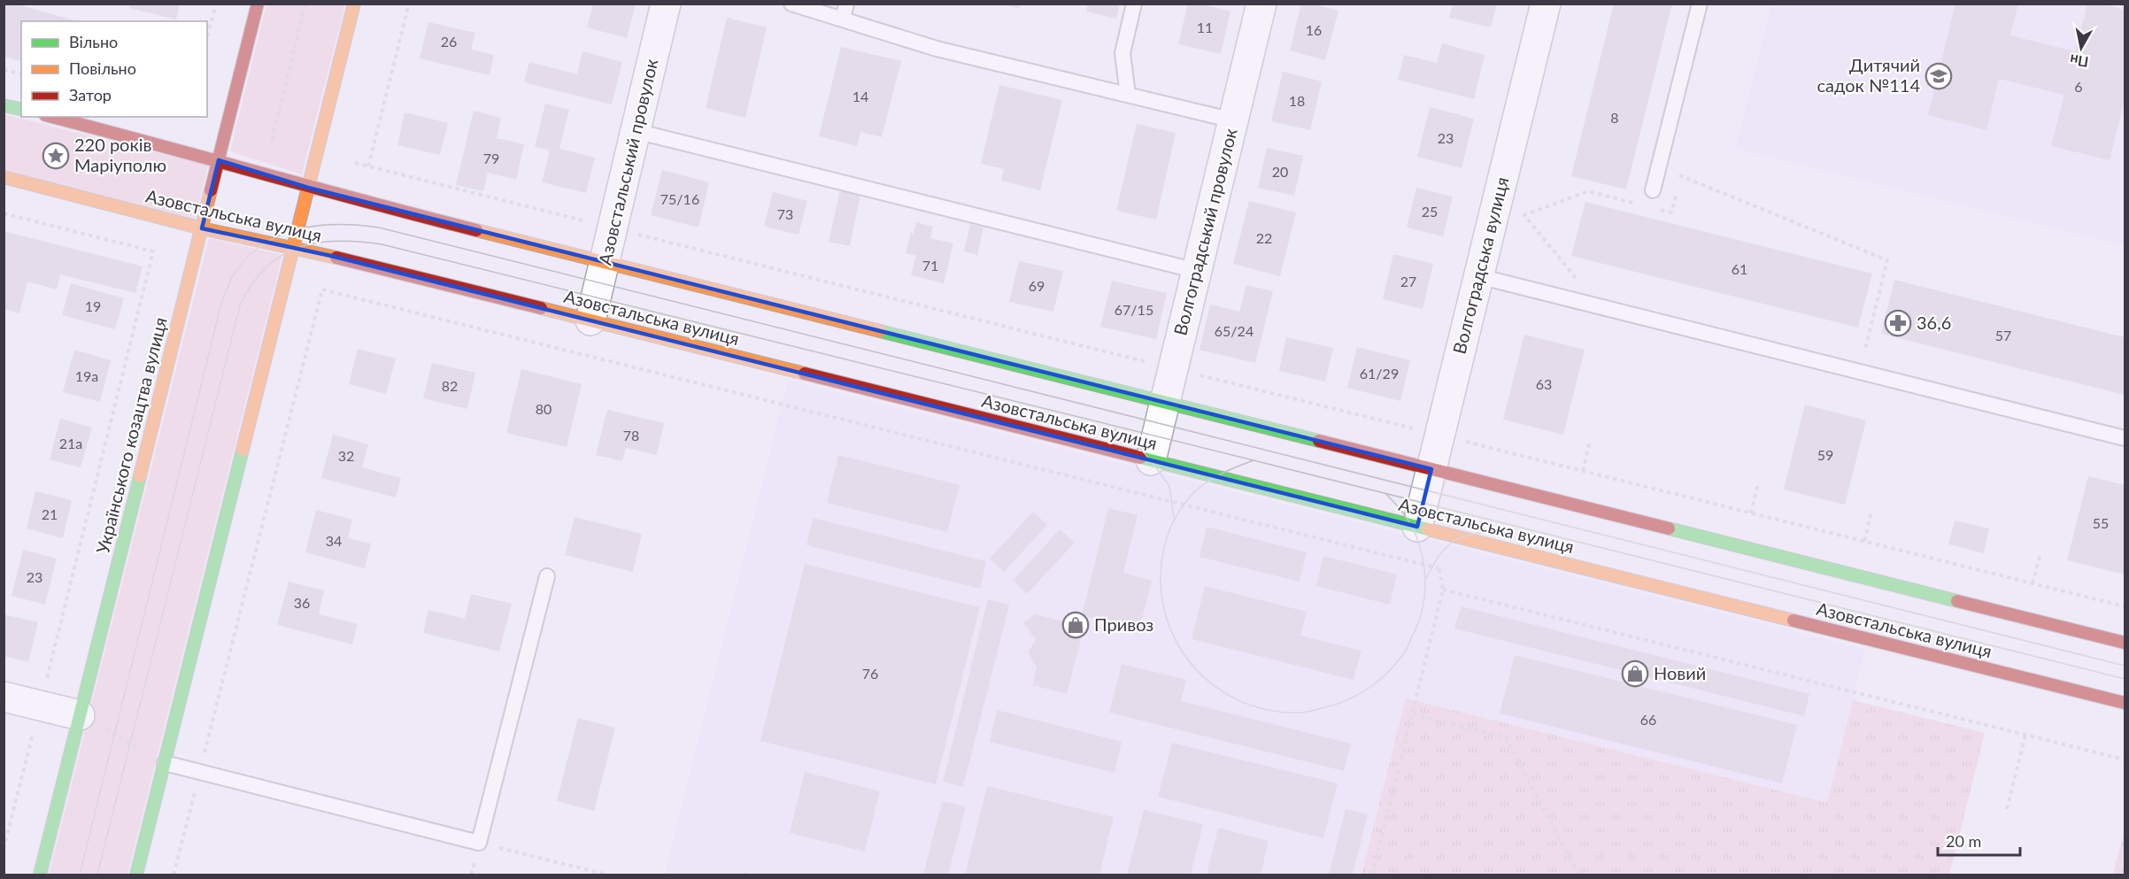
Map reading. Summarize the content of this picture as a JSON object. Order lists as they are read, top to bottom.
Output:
{
  "streets": {
    "street": [
      "Азовстальський провулок",
      "Азовстальська вулиця",
      "Волгоградський провулок",
      "Волгоградська вулиця",
      "Українського козацтва вулиця"
    ]
  },
  "crossings": [
    ["Азовстальський провулок", "Азовстальська вулиця"],
    ["Азовстальська вулиця", "Волгоградський провулок"],
    ["Азовстальська вулиця", "Волгоградська вулиця"],
    ["Азовстальська вулиця", "Українського козацтва вулиця"]
  ],
  "places": {
    "school or university": ["Дитячий садок №114"],
    "place": ["220 років Маріуполю"],
    "pharmacy": ["36,6"],
    "shop": ["Привоз", "Новий"]
  },
  "house_numbers": [
    "11",
    "16",
    "26",
    "6",
    "14",
    "18",
    "8",
    "23",
    "79",
    "20",
    "75/16",
    "25",
    "73",
    "22",
    "71",
    "61",
    "27",
    "69",
    "19",
    "67/15",
    "65/24",
    "57",
    "61/29",
    "19а",
    "63",
    "82",
    "80",
    "78",
    "21а",
    "59",
    "32",
    "21",
    "55",
    "34",
    "23",
    "36",
    "76",
    "66"
  ],
  "legend": ["Вільно", "Повільно", "Затор"],
  "scale_bar": "20 m",
  "north": "bottom"
}
